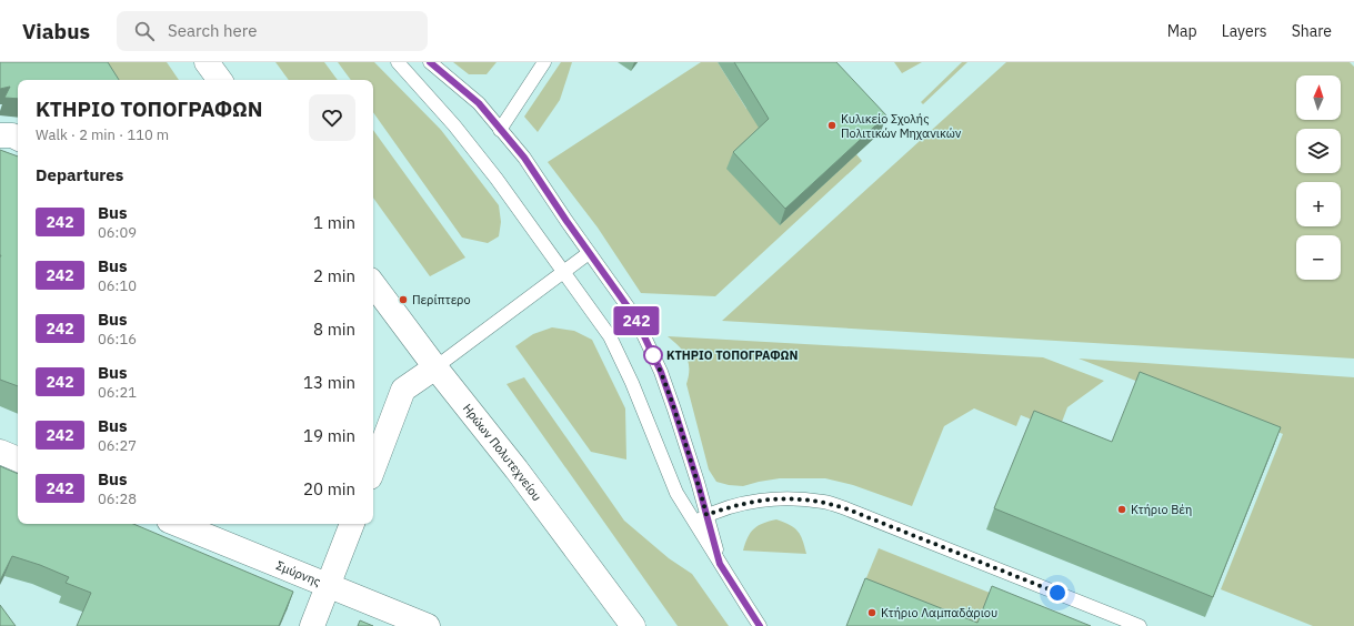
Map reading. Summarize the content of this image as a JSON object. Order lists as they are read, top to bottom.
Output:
{
  "streets": {
    "street": ["Ηρώων Πολυτεχνείου", "Σμύρνης"]
  },
  "places": [
    "Κυλικείο Σχολής Πολιτικών Μηχανικών",
    "Περίπτερο",
    "ΚΤΗΡΙΟ ΤΟΠΟΓΡΑΦΩΝ",
    "Κτήριο Βέη",
    "Κτήριο Λαμπαδάριου"
  ],
  "lines": ["bus line 242"],
  "north": "top",
  "page": {
    "header": "Viabus",
    "search": "Search here",
    "nav": ["Map", "Layers", "Share"],
    "on_map": "242",
    "map_buttons": ["+", "−"],
    "heading": [
      ["ΚΤΗΡΙΟ ΤΟΠΟΓΡΑΦΩΝ", "Walk · 2 min · 110 m"],
      "Departures"
    ],
    "list": [
      {
        "mark": "242",
        "name": "Bus",
        "note": "06:09",
        "value": "1 min"
      },
      {
        "mark": "242",
        "name": "Bus",
        "note": "06:10",
        "value": "2 min"
      },
      {
        "mark": "242",
        "name": "Bus",
        "note": "06:16",
        "value": "8 min"
      },
      {
        "mark": "242",
        "name": "Bus",
        "note": "06:21",
        "value": "13 min"
      },
      {
        "mark": "242",
        "name": "Bus",
        "note": "06:27",
        "value": "19 min"
      },
      {
        "mark": "242",
        "name": "Bus",
        "note": "06:28",
        "value": "20 min"
      }
    ]
  }
}
